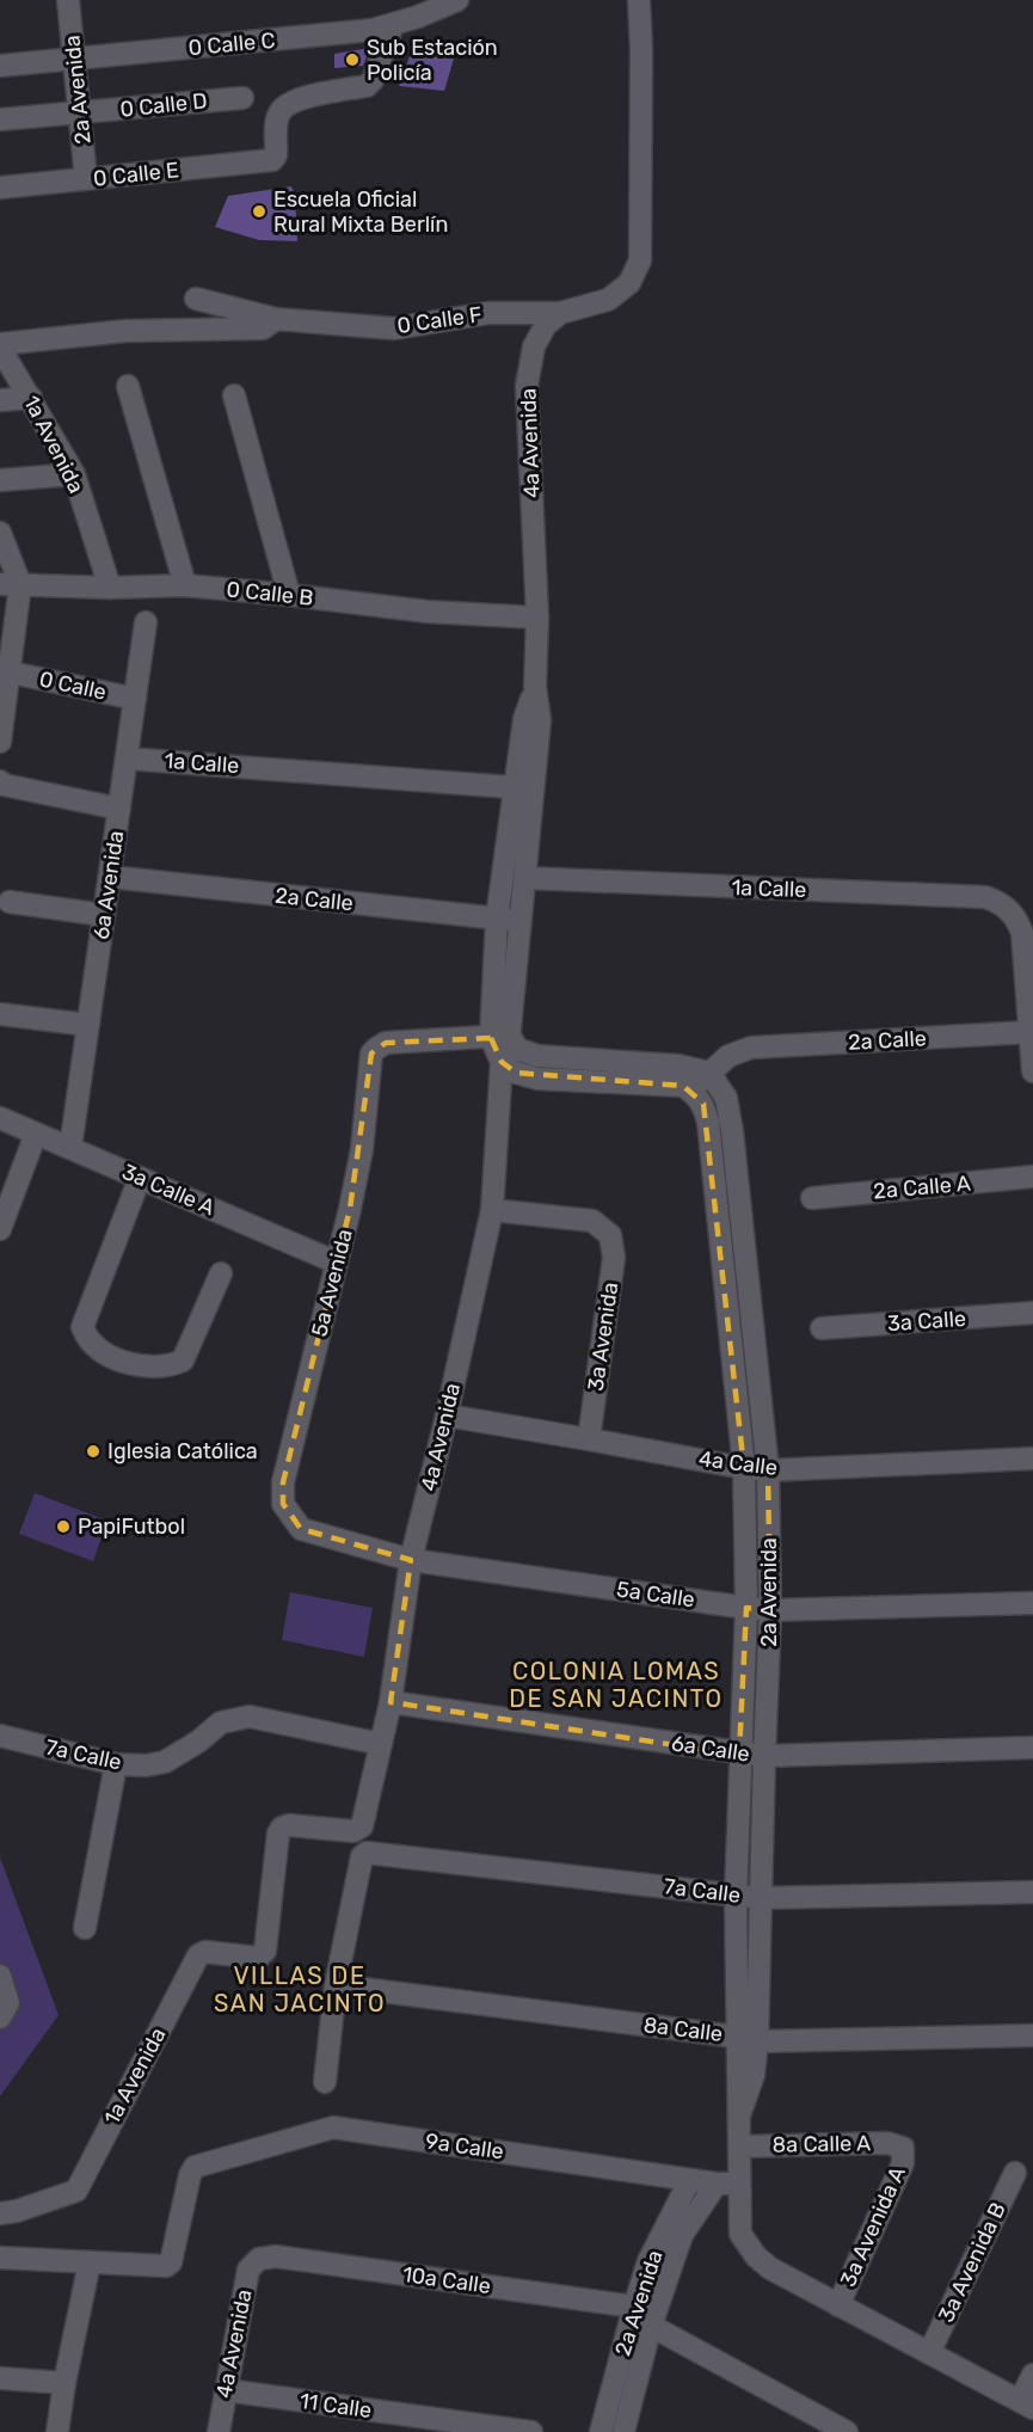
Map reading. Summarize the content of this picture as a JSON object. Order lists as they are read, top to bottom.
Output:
{
  "streets": {
    "street": [
      "0 Calle C",
      "2a Avenida",
      "0 Calle D",
      "0 Calle E",
      "0 Calle F",
      "4a Avenida",
      "1a Avenida",
      "0 Calle B",
      "0 Calle",
      "1a Calle",
      "6a Avenida",
      "2a Calle",
      "2a Calle A",
      "3a Calle A",
      "5a Avenida",
      "3a Calle",
      "3a Avenida",
      "4a Calle",
      "5a Calle",
      "6a Calle",
      "7a Calle",
      "8a Calle",
      "8a Calle A",
      "9a Calle",
      "3a Avenida A",
      "3a Avenida B",
      "10a Calle",
      "11 Calle"
    ]
  },
  "crossings": [
    ["0 Calle C", "2a Avenida"],
    ["0 Calle C", "0 Calle E"],
    ["2a Avenida", "0 Calle D"],
    ["2a Avenida", "0 Calle E"],
    ["2a Avenida", "2a Calle"],
    ["2a Avenida", "4a Calle"],
    ["2a Avenida", "5a Calle"],
    ["2a Avenida", "6a Calle"],
    ["2a Avenida", "7a Calle"],
    ["2a Avenida", "8a Calle"],
    ["2a Avenida", "8a Calle A"],
    ["2a Avenida", "9a Calle"],
    ["2a Avenida", "3a Avenida A"],
    ["2a Avenida", "10a Calle"],
    ["0 Calle F", "4a Avenida"],
    ["0 Calle F", "1a Avenida"],
    ["4a Avenida", "1a Avenida"],
    ["4a Avenida", "0 Calle B"],
    ["4a Avenida", "1a Calle"],
    ["4a Avenida", "2a Calle"],
    ["4a Avenida", "5a Avenida"],
    ["4a Avenida", "3a Avenida"],
    ["4a Avenida", "4a Calle"],
    ["4a Avenida", "5a Calle"],
    ["4a Avenida", "6a Calle"],
    ["4a Avenida", "7a Calle"],
    ["4a Avenida", "10a Calle"],
    ["4a Avenida", "11 Calle"],
    ["1a Avenida", "0 Calle B"],
    ["0 Calle", "6a Avenida"],
    ["1a Calle", "6a Avenida"],
    ["1a Calle", "2a Calle"],
    ["6a Avenida", "2a Calle"],
    ["6a Avenida", "3a Calle A"],
    ["3a Calle A", "5a Avenida"],
    ["5a Avenida", "5a Calle"],
    ["3a Avenida", "4a Calle"],
    ["7a Calle", "8a Calle"],
    ["8a Calle A", "3a Avenida A"]
  ],
  "districts": ["COLONIA LOMAS DE SAN JACINTO", "VILLAS DE SAN JACINTO"],
  "places": [
    "Sub Estación Policía",
    "Escuela Oficial Rural Mixta Berlín",
    "Iglesia Católica",
    "PapiFutbol"
  ]
}
